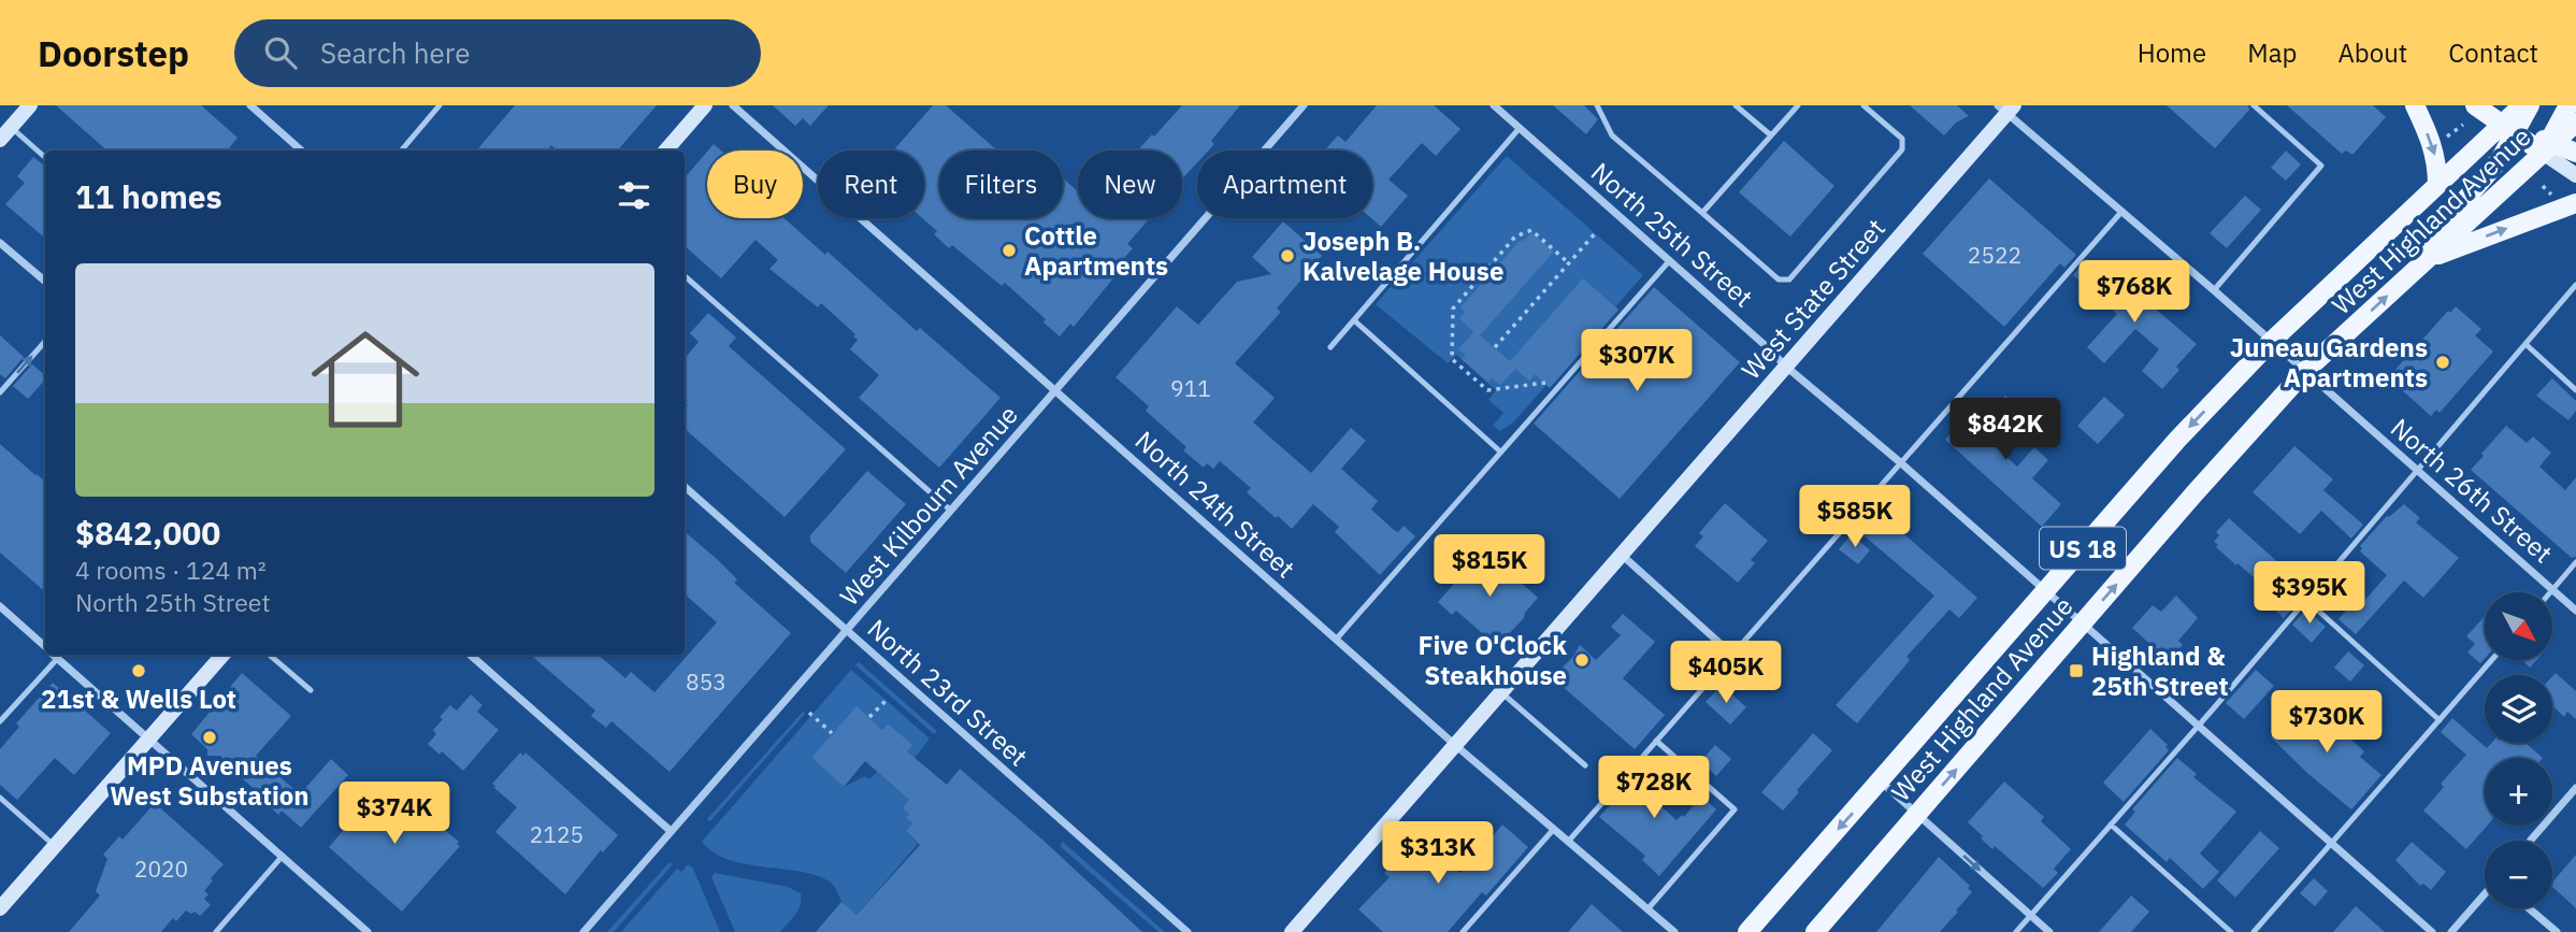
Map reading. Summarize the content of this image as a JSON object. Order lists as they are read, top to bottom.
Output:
{
  "streets": {
    "main road": ["West Highland Avenue", "US 18"],
    "street": [
      "North 25th Street",
      "West State Street",
      "North 26th Street",
      "North 24th Street",
      "West Kilbourn Avenue",
      "North 23rd Street"
    ]
  },
  "crossings": [
    ["West Highland Avenue", "North 25th Street"],
    ["West Highland Avenue", "North 26th Street"],
    ["West Highland Avenue", "US 18"],
    ["North 25th Street", "West State Street"],
    ["West State Street", "North 26th Street"],
    ["West State Street", "North 24th Street"],
    ["North 24th Street", "West Kilbourn Avenue"],
    ["West Kilbourn Avenue", "North 23rd Street"]
  ],
  "places": {
    "other": [
      "Cottle Apartments",
      "Joseph B. Kalvelage House",
      "Juneau Gardens Apartments",
      "Five O'Clock Steakhouse",
      "21st & Wells Lot",
      "MPD Avenues West Substation"
    ],
    "transit": ["Highland & 25th Street"]
  },
  "house_numbers": [
    "2522",
    "911",
    "853",
    "2125",
    "2020"
  ],
  "north": "bottom right",
  "page": {
    "header": "Doorstep",
    "search": "Search here",
    "nav": [
      "Home",
      "Map",
      "About",
      "Contact"
    ],
    "chip": [
      "Buy",
      "Rent",
      "Filters",
      "New",
      "Apartment"
    ],
    "heading": "11 homes",
    "list": [
      {
        "name": "$842,000",
        "note": "4 rooms · 124 m² · North 25th Street"
      }
    ],
    "price": [
      "$768K",
      "$307K",
      "$842K",
      "$585K",
      "$815K",
      "$395K",
      "$405K",
      "$730K",
      "$728K",
      "$374K",
      "$313K"
    ],
    "map_buttons": ["+", "−"]
  }
}
